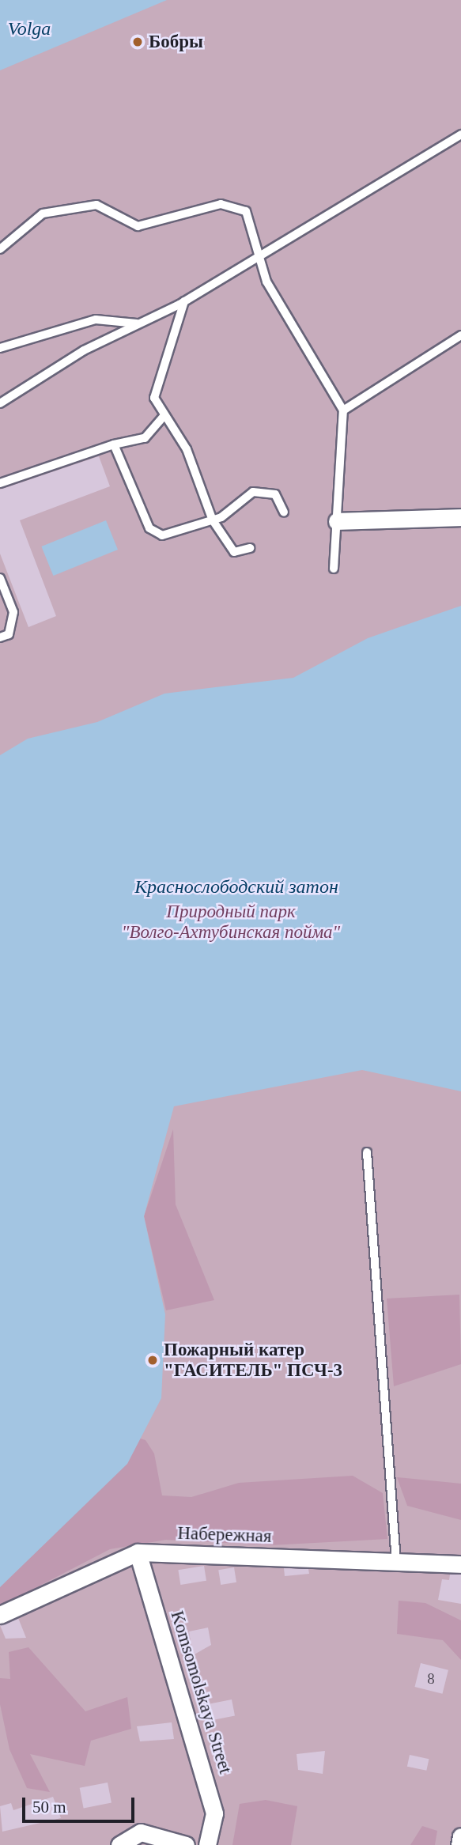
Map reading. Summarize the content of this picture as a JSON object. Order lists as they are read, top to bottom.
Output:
{
  "streets": {
    "street": ["Набережная", "Komsomolskaya Street"]
  },
  "crossings": [
    ["Набережная", "Komsomolskaya Street"]
  ],
  "water": ["Volga", "Краснослободский затон"],
  "parks": ["Природный парк \"Волго-Ахтубинская пойма\""],
  "places": ["Бобры", "Пожарный катер \"ГАСИТЕЛЬ\" ПСЧ-3"],
  "house_numbers": ["8"],
  "scale_bar": "50 m"
}
